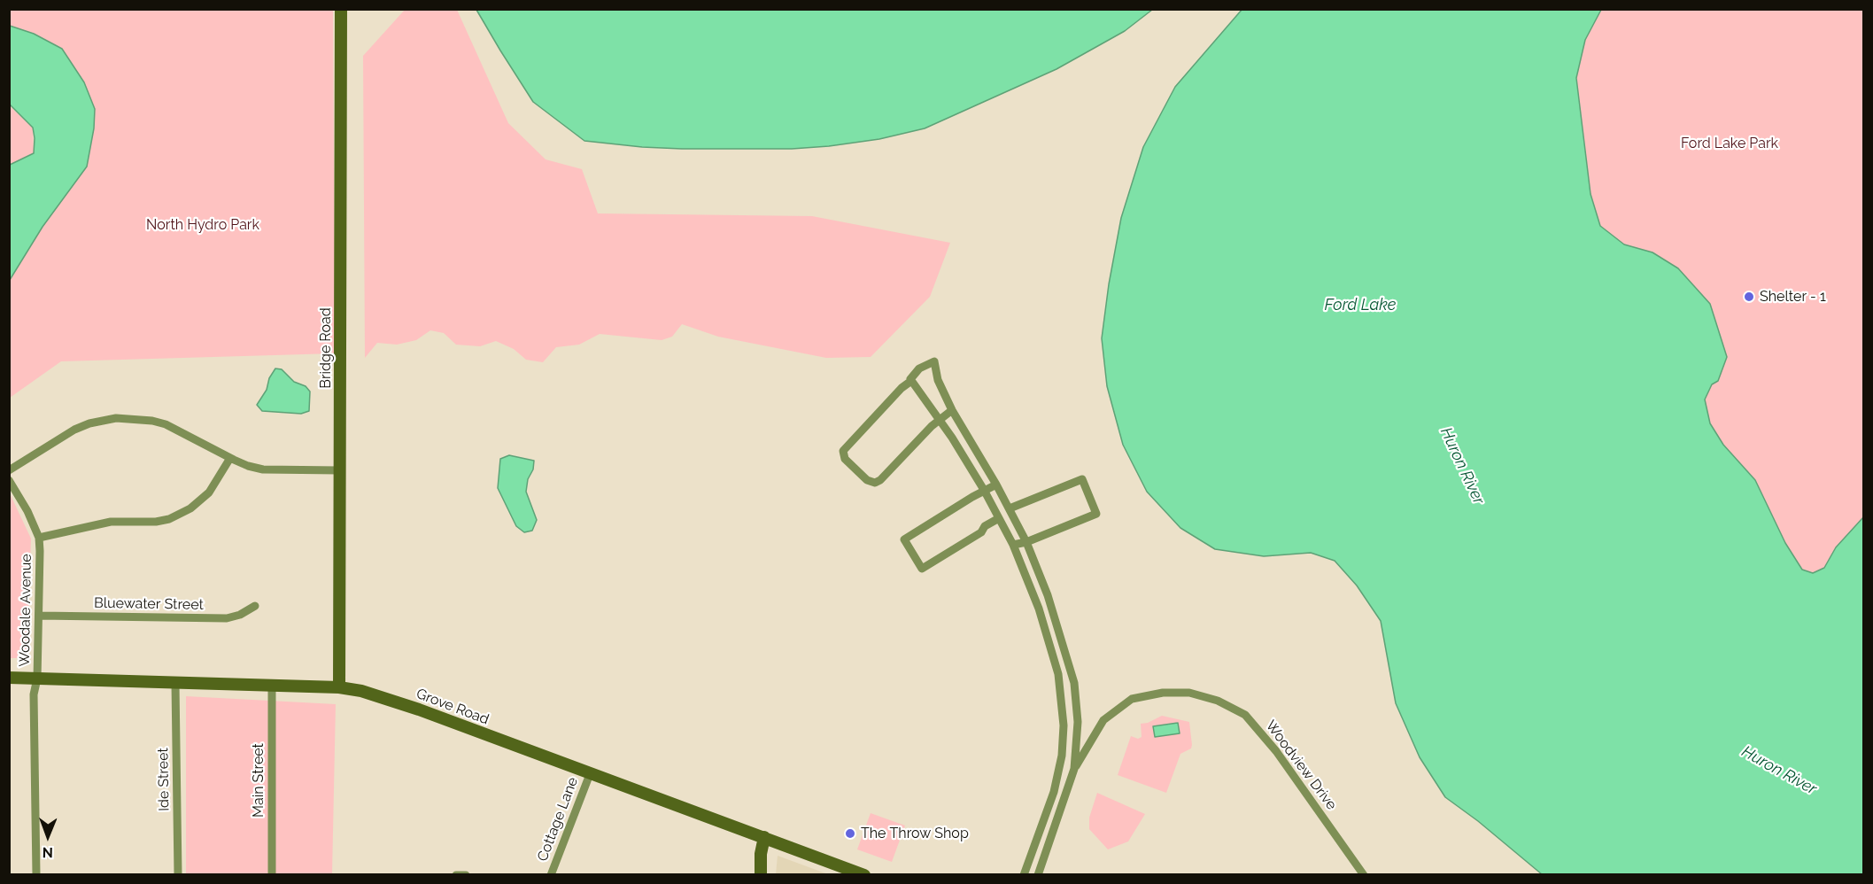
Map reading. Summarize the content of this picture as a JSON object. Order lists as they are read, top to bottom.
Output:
{
  "streets": {
    "main road": ["Bridge Road", "Grove Road"],
    "street": [
      "Bluewater Street",
      "Woodale Avenue",
      "Woodview Drive",
      "Ide Street",
      "Main Street",
      "Cottage Lane"
    ]
  },
  "crossings": [
    ["Bridge Road", "Grove Road"],
    ["Bluewater Street", "Woodale Avenue"],
    ["Woodale Avenue", "Grove Road"],
    ["Grove Road", "Ide Street"],
    ["Grove Road", "Main Street"],
    ["Grove Road", "Cottage Lane"]
  ],
  "water": ["Ford Lake", "Huron River"],
  "parks": ["Ford Lake Park", "North Hydro Park"],
  "places": ["Shelter - 1", "The Throw Shop"],
  "north": "bottom"
}
